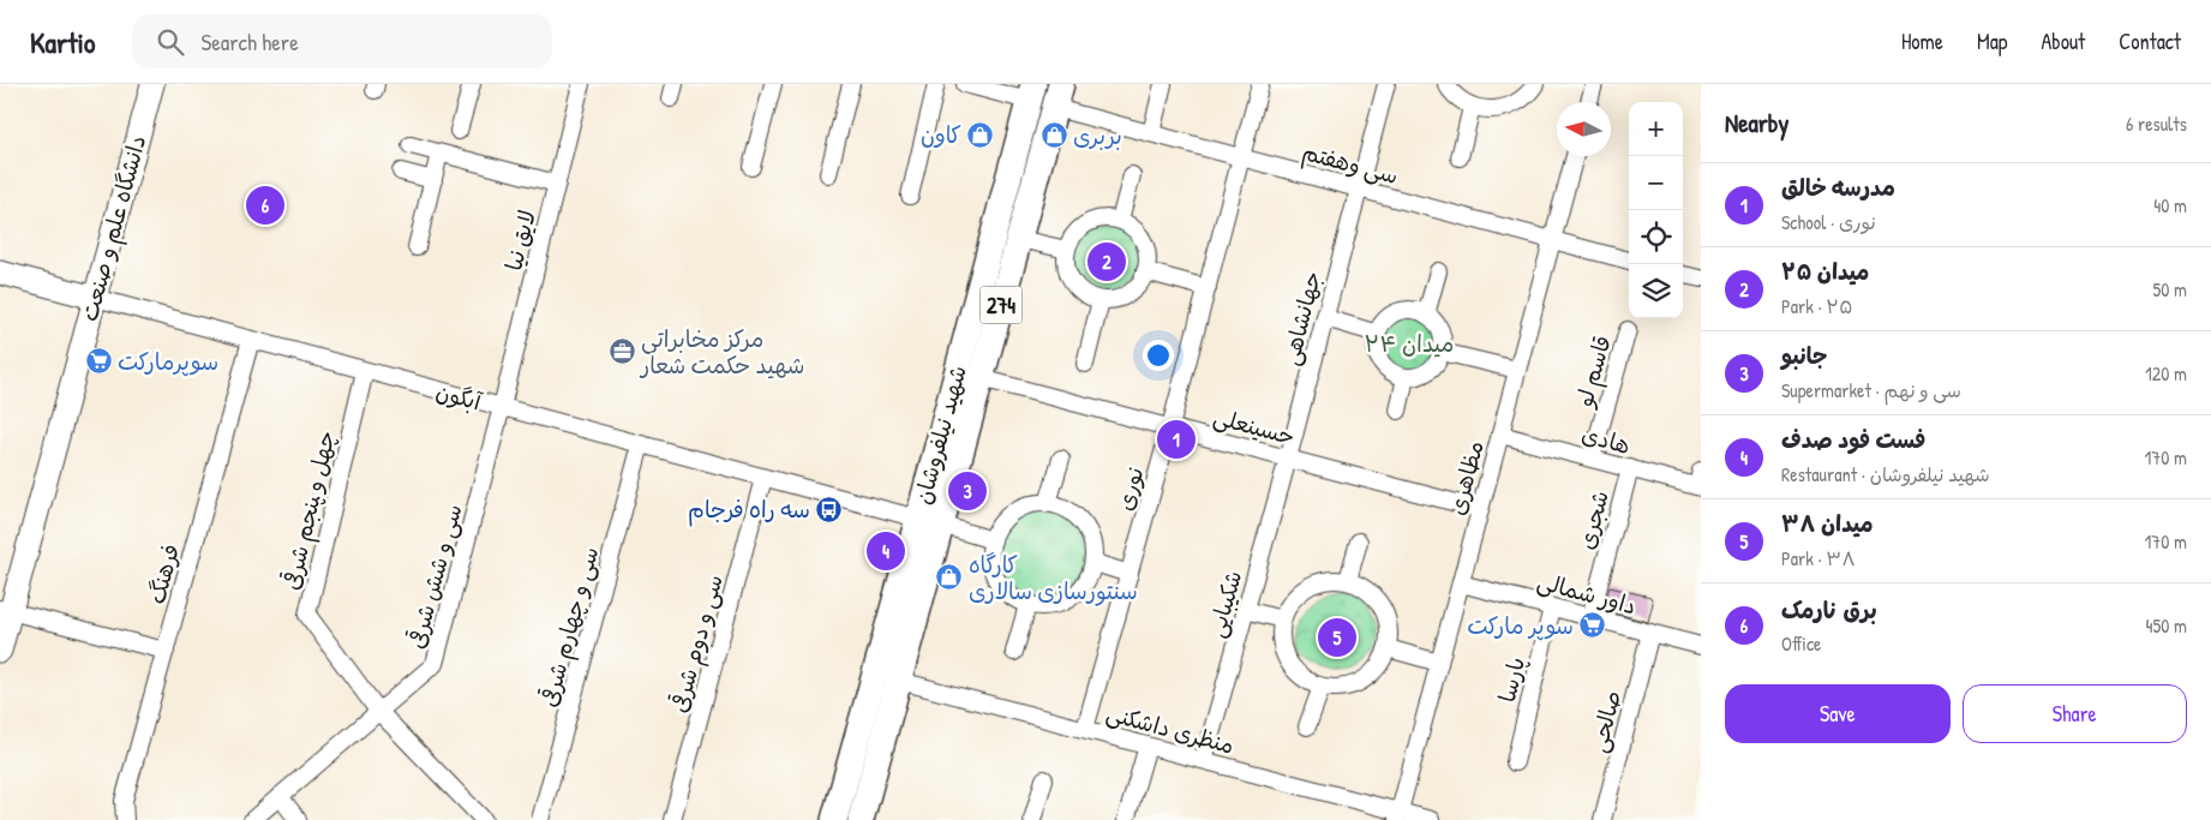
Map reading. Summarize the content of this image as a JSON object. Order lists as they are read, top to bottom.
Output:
{
  "streets": {
    "main road": [
      "دانشگاه علم و صنعت",
      "274",
      "آبگون",
      "شهید نیلفروشان"
    ],
    "street": [
      "سی وهفتم",
      "لایق نیا",
      "جهانشاهی",
      "قاسم لو",
      "حسینعلی",
      "هادی",
      "مظاهری",
      "نوری",
      "چهل و ‍پنجم شرقی",
      "شجری",
      "فرهنگ",
      "سی و شش شرقی",
      "داور شمالی",
      "شکیبایی",
      "سی و چهارم شرقی",
      "سی و دوم شرقی",
      "پارسا",
      "صالحی",
      "منظری داشکنی"
    ]
  },
  "crossings": [
    ["سی وهفتم", "274"],
    ["سی وهفتم", "جهانشاهی"],
    ["سی وهفتم", "مظاهری"],
    ["سی وهفتم", "نوری"],
    ["دانشگاه علم و صنعت", "آبگون"],
    ["لایق نیا", "آبگون"],
    ["لایق نیا", "سی و شش شرقی"],
    ["274", "آبگون"],
    ["274", "حسینعلی"],
    ["274", "شهید نیلفروشان"],
    ["جهانشاهی", "حسینعلی"],
    ["جهانشاهی", "شکیبایی"],
    ["قاسم لو", "هادی"],
    ["آبگون", "شهید نیلفروشان"],
    ["آبگون", "چهل و ‍پنجم شرقی"],
    ["آبگون", "فرهنگ"],
    ["آبگون", "سی و شش شرقی"],
    ["آبگون", "سی و چهارم شرقی"],
    ["آبگون", "سی و دوم شرقی"],
    ["حسینعلی", "مظاهری"],
    ["حسینعلی", "نوری"],
    ["حسینعلی", "شکیبایی"],
    ["شهید نیلفروشان", "منظری داشکنی"],
    ["هادی", "مظاهری"],
    ["هادی", "شجری"],
    ["مظاهری", "داور شمالی"],
    ["مظاهری", "منظری داشکنی"],
    ["نوری", "منظری داشکنی"],
    ["چهل و ‍پنجم شرقی", "سی و شش شرقی"],
    ["شجری", "داور شمالی"],
    ["داور شمالی", "پارسا"],
    ["داور شمالی", "صالحی"],
    ["شکیبایی", "منظری داشکنی"]
  ],
  "parks": ["میدان ۲۴"],
  "places": {
    "shop": ["کاون", "بربری", "کارگاه سنتورسازی سالاری"],
    "office": ["مرکز مخابراتی شهید حکمت شعار"],
    "supermarket": ["سوپرمارکت", "سوپر مارکت"],
    "bus stop": ["سه راه فرجام"]
  },
  "north": "left",
  "page": {
    "header": "Kartio",
    "search": "Search here",
    "nav": [
      "Home",
      "Map",
      "About",
      "Contact"
    ],
    "heading": ["Nearby", "6 results"],
    "map_buttons": ["+", "−"],
    "list": [
      {
        "mark": "1",
        "name": "مدرسه خالق",
        "note": "School · نوری",
        "value": "40 m"
      },
      {
        "mark": "2",
        "name": "میدان ۲۵",
        "note": "Park · ۲۵",
        "value": "50 m"
      },
      {
        "mark": "3",
        "name": "جانبو",
        "note": "Supermarket · سی و نهم",
        "value": "120 m"
      },
      {
        "mark": "4",
        "name": "فست فود صدف",
        "note": "Restaurant · شهید نیلفروشان",
        "value": "170 m"
      },
      {
        "mark": "5",
        "name": "میدان ۳۸",
        "note": "Park · ۳۸",
        "value": "170 m"
      },
      {
        "mark": "6",
        "name": "برق نارمک",
        "note": "Office",
        "value": "450 m"
      }
    ],
    "pins": [
      "6",
      "2",
      "1",
      "3",
      "4",
      "5"
    ],
    "buttons": ["Save", "Share"]
  }
}
